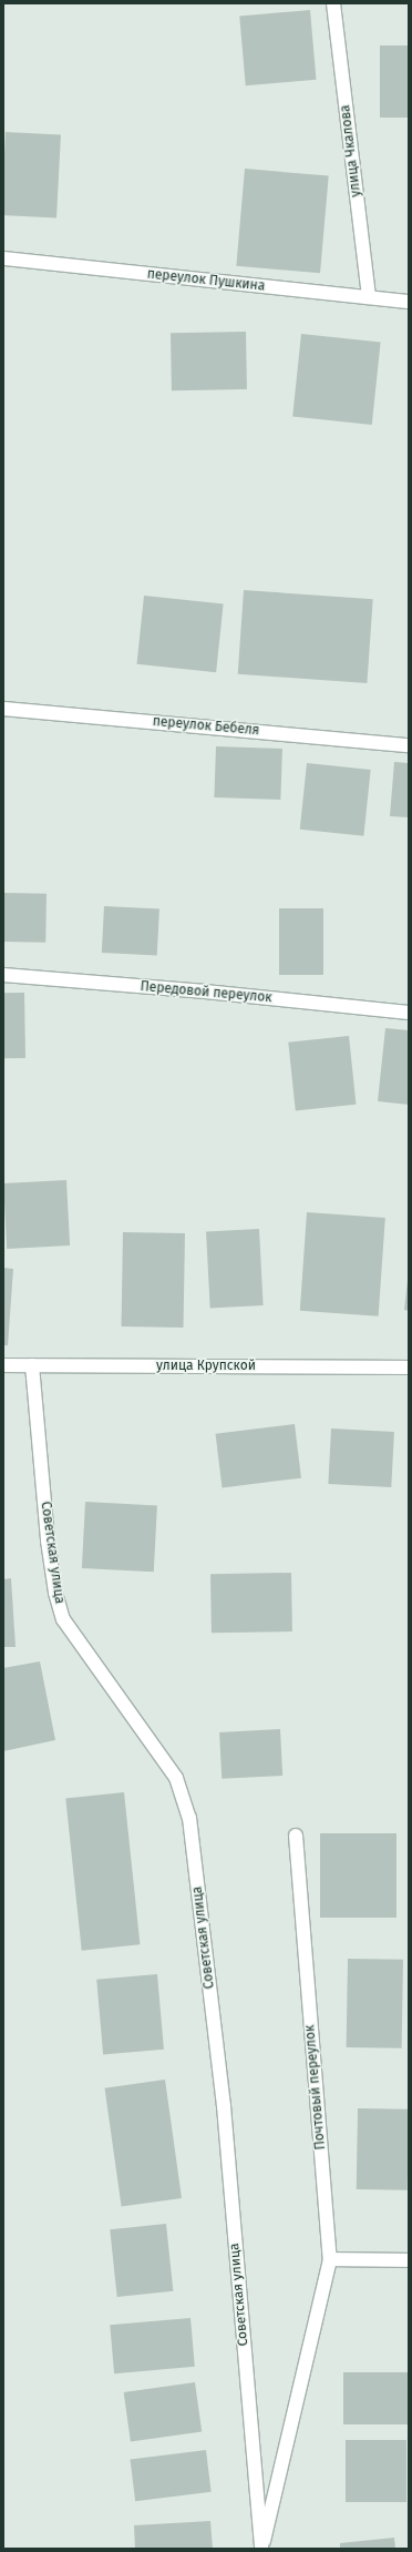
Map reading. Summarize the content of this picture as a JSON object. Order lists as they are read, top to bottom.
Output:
{
  "streets": {
    "street": [
      "улица Чкалова",
      "переулок Пушкина",
      "переулок Бебеля",
      "Передовой переулок",
      "улица Крупской",
      "Советская улица",
      "Почтовый переулок"
    ]
  },
  "crossings": [
    ["улица Чкалова", "переулок Пушкина"],
    ["улица Крупской", "Советская улица"],
    ["Советская улица", "Почтовый переулок"]
  ]
}
